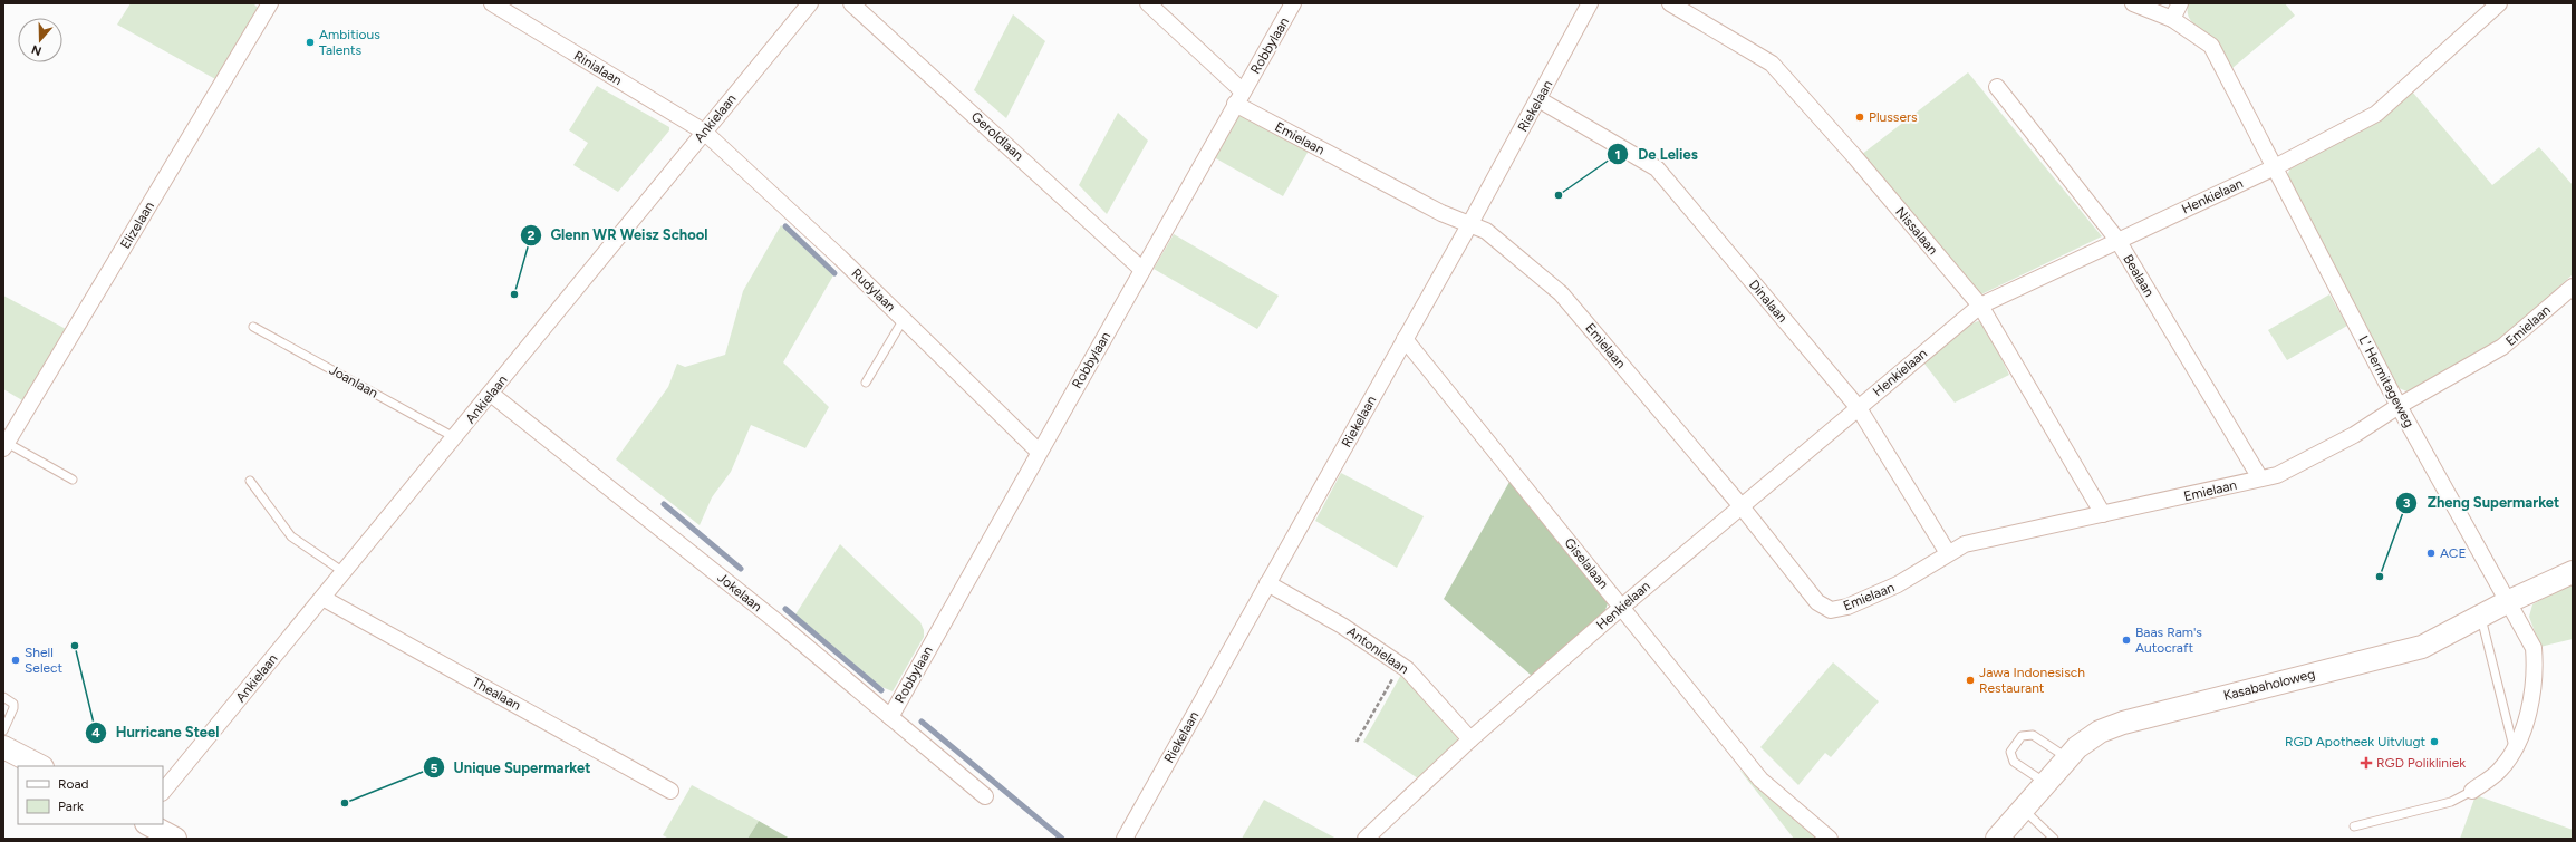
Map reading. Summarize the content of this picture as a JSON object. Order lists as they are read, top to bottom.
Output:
{
  "streets": {
    "street": [
      "Robbylaan",
      "Rinialaan",
      "Riekelaan",
      "Ankielaan",
      "Geroldlaan",
      "Emielaan",
      "Henkielaan",
      "Elizelaan",
      "Nissalaan",
      "Bealaan",
      "Rudylaan",
      "Dinalaan",
      "L' Hermitageweg",
      "Giselalaan",
      "Jokelaan",
      "Antonielaan",
      "Kasabaholoweg",
      "Thealaan"
    ],
    "lane": ["Joanlaan"]
  },
  "crossings": [
    ["Robbylaan", "Geroldlaan"],
    ["Robbylaan", "Emielaan"],
    ["Robbylaan", "Rudylaan"],
    ["Robbylaan", "Jokelaan"],
    ["Rinialaan", "Ankielaan"],
    ["Rinialaan", "Rudylaan"],
    ["Riekelaan", "Emielaan"],
    ["Riekelaan", "Dinalaan"],
    ["Riekelaan", "Giselalaan"],
    ["Riekelaan", "Antonielaan"],
    ["Ankielaan", "Rudylaan"],
    ["Ankielaan", "Joanlaan"],
    ["Ankielaan", "Jokelaan"],
    ["Ankielaan", "Thealaan"],
    ["Emielaan", "Henkielaan"],
    ["Emielaan", "Nissalaan"],
    ["Emielaan", "Bealaan"],
    ["Emielaan", "Dinalaan"],
    ["Emielaan", "L' Hermitageweg"],
    ["Henkielaan", "Nissalaan"],
    ["Henkielaan", "Bealaan"],
    ["Henkielaan", "Dinalaan"],
    ["Henkielaan", "L' Hermitageweg"],
    ["Henkielaan", "Giselalaan"],
    ["Henkielaan", "Antonielaan"],
    ["L' Hermitageweg", "Kasabaholoweg"]
  ],
  "places": {
    "other": [
      "Ambitious Talents",
      "Plussers",
      "De Lelies",
      "Glenn WR Weisz School",
      "ACE",
      "Zheng Supermarket",
      "Baas Ram's Autocraft",
      "Hurricane Steel",
      "Shell Select",
      "Jawa Indonesisch Restaurant",
      "RGD Apotheek Uitvlugt",
      "Unique Supermarket"
    ],
    "health": ["RGD Polikliniek"]
  },
  "legend": ["Road", "Park"],
  "north": "bottom"
}
